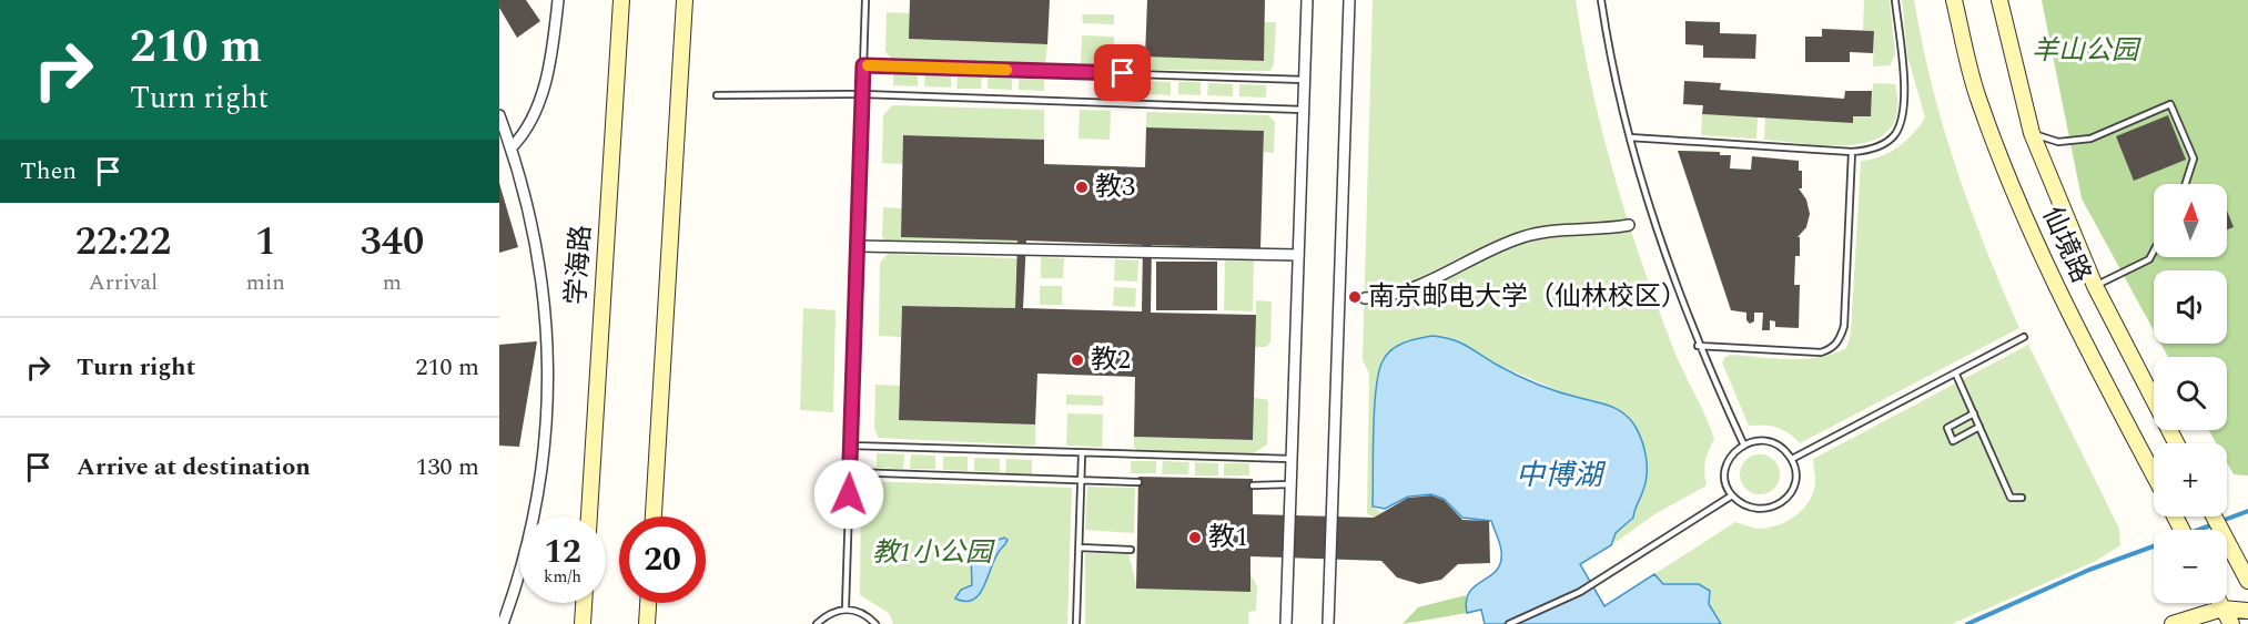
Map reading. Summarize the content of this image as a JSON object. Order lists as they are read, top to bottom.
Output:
{
  "streets": {
    "main road": ["仙境路", "学海路"]
  },
  "water": ["中博湖"],
  "parks": ["羊山公园", "教1小公园"],
  "places": [
    "教3",
    "南京邮电大学（仙林校区）",
    "教2",
    "教1"
  ],
  "north": "top",
  "page": {
    "turn": ["210 m", "Turn right"],
    "then": "Then",
    "map_buttons": ["+", "−"],
    "eta": [
      "22:22",
      "Arrival",
      "1",
      "min",
      "340",
      "m"
    ],
    "list": [
      {
        "name": "Turn right",
        "value": "210 m"
      },
      {
        "name": "Arrive at destination",
        "value": "130 m"
      }
    ],
    "speed": "12 km/h",
    "limit": "20"
  }
}
